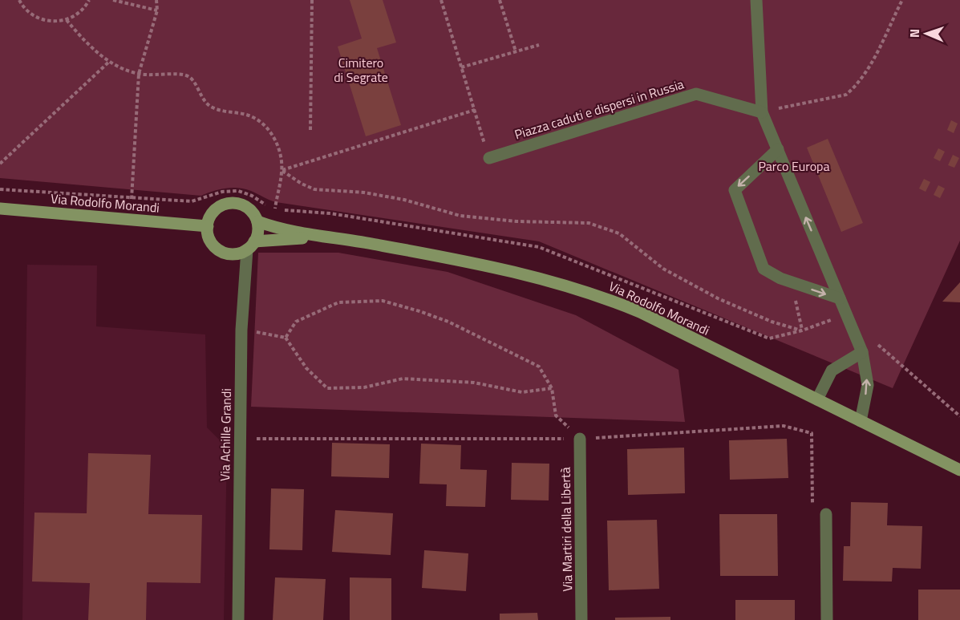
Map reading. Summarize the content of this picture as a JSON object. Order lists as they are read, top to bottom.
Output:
{
  "streets": {
    "street": [
      "Piazza caduti e dispersi in Russia",
      "Via Rodolfo Morandi",
      "Via Achille Grandi",
      "Via Martiri della Libertà"
    ]
  },
  "crossings": [
    ["Via Rodolfo Morandi", "Via Achille Grandi"]
  ],
  "parks": ["Cimitero di Segrate", "Parco Europa"],
  "north": "left"
}
